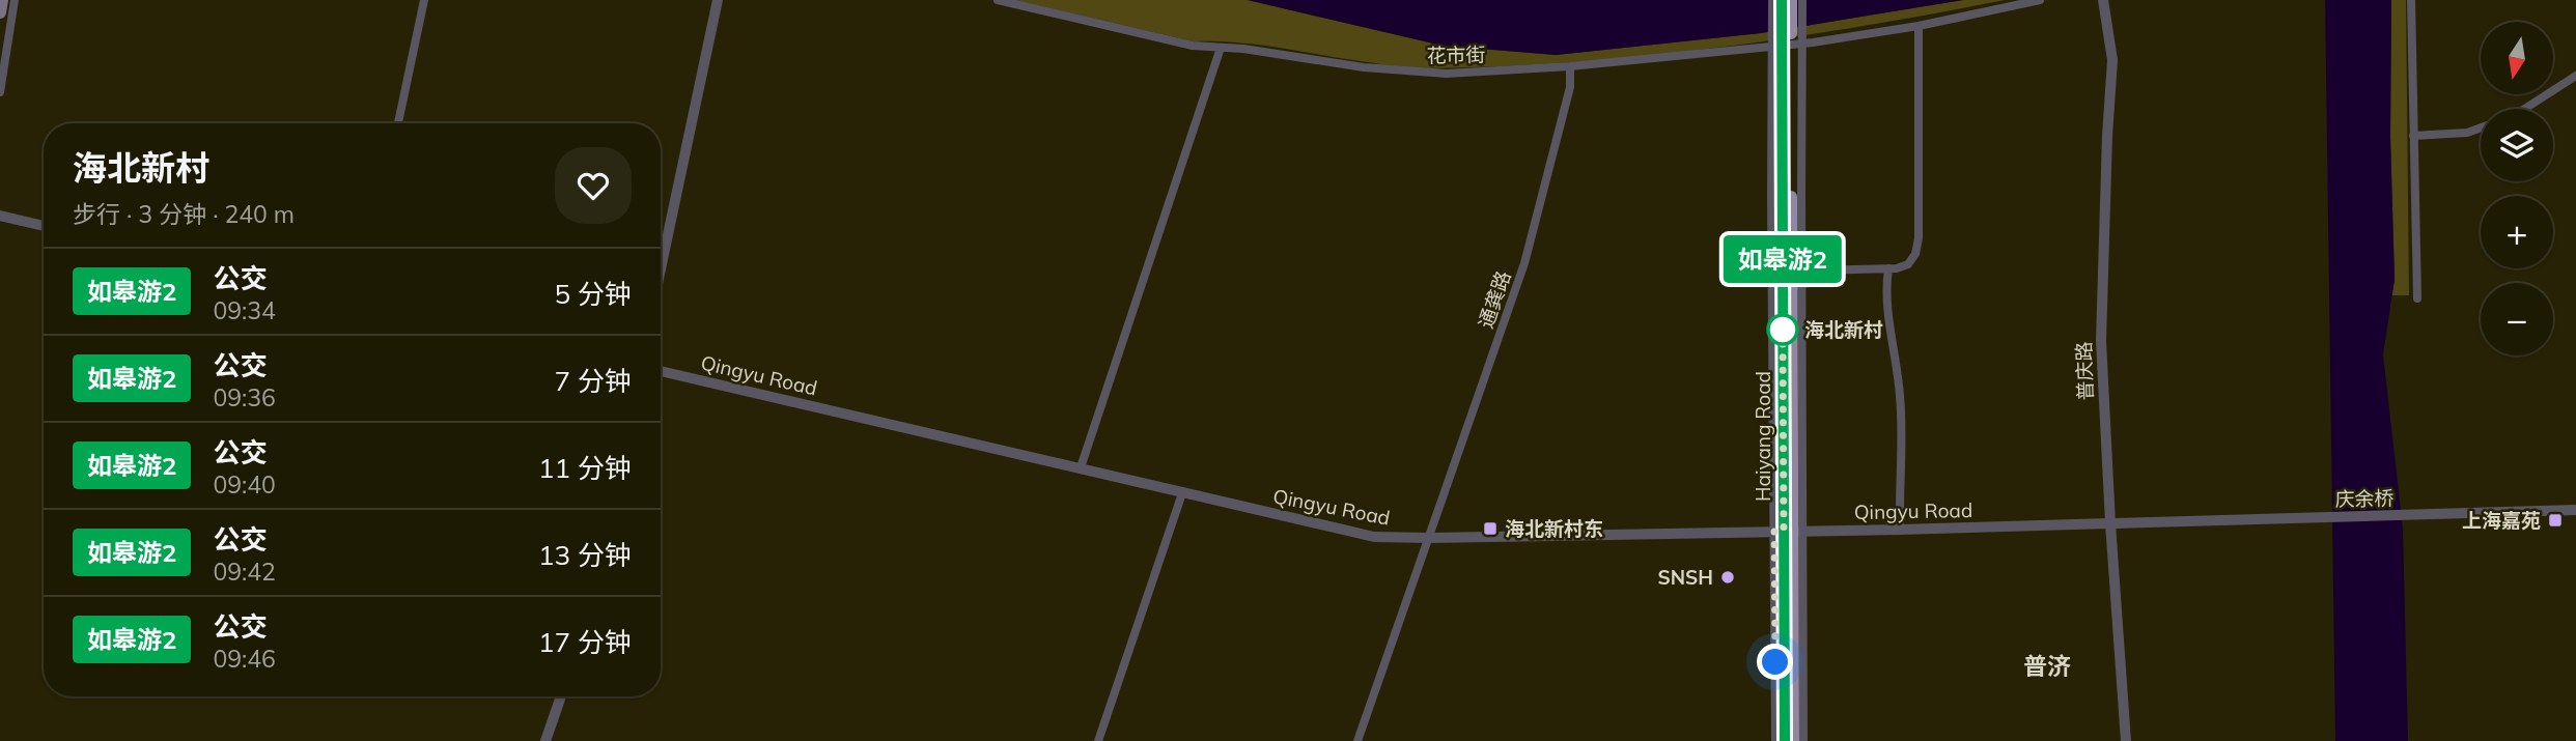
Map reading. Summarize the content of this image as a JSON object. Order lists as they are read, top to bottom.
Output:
{
  "streets": {
    "main road": ["Haiyang Road"],
    "street": [
      "花市街",
      "通龚路",
      "普庆路",
      "Qingyu Road",
      "庆余桥"
    ]
  },
  "crossings": [
    ["花市街", "通龚路"],
    ["通龚路", "Qingyu Road"],
    ["普庆路", "Qingyu Road"],
    ["Qingyu Road", "Haiyang Road"],
    ["Qingyu Road", "庆余桥"]
  ],
  "districts": ["普济"],
  "places": {
    "other": ["海北新村", "SNSH"],
    "transit": ["上海嘉苑", "海北新村东"]
  },
  "lines": ["bus line 如皋游2"],
  "north": "bottom",
  "page": {
    "on_map": "如皋游2",
    "map_buttons": ["+", "−"],
    "heading": ["海北新村", "步行 · 3 分钟 · 240 m"],
    "list": [
      {
        "mark": "如皋游2",
        "name": "公交",
        "note": "09:34",
        "value": "5 分钟"
      },
      {
        "mark": "如皋游2",
        "name": "公交",
        "note": "09:36",
        "value": "7 分钟"
      },
      {
        "mark": "如皋游2",
        "name": "公交",
        "note": "09:40",
        "value": "11 分钟"
      },
      {
        "mark": "如皋游2",
        "name": "公交",
        "note": "09:42",
        "value": "13 分钟"
      },
      {
        "mark": "如皋游2",
        "name": "公交",
        "note": "09:46",
        "value": "17 分钟"
      }
    ]
  }
}
